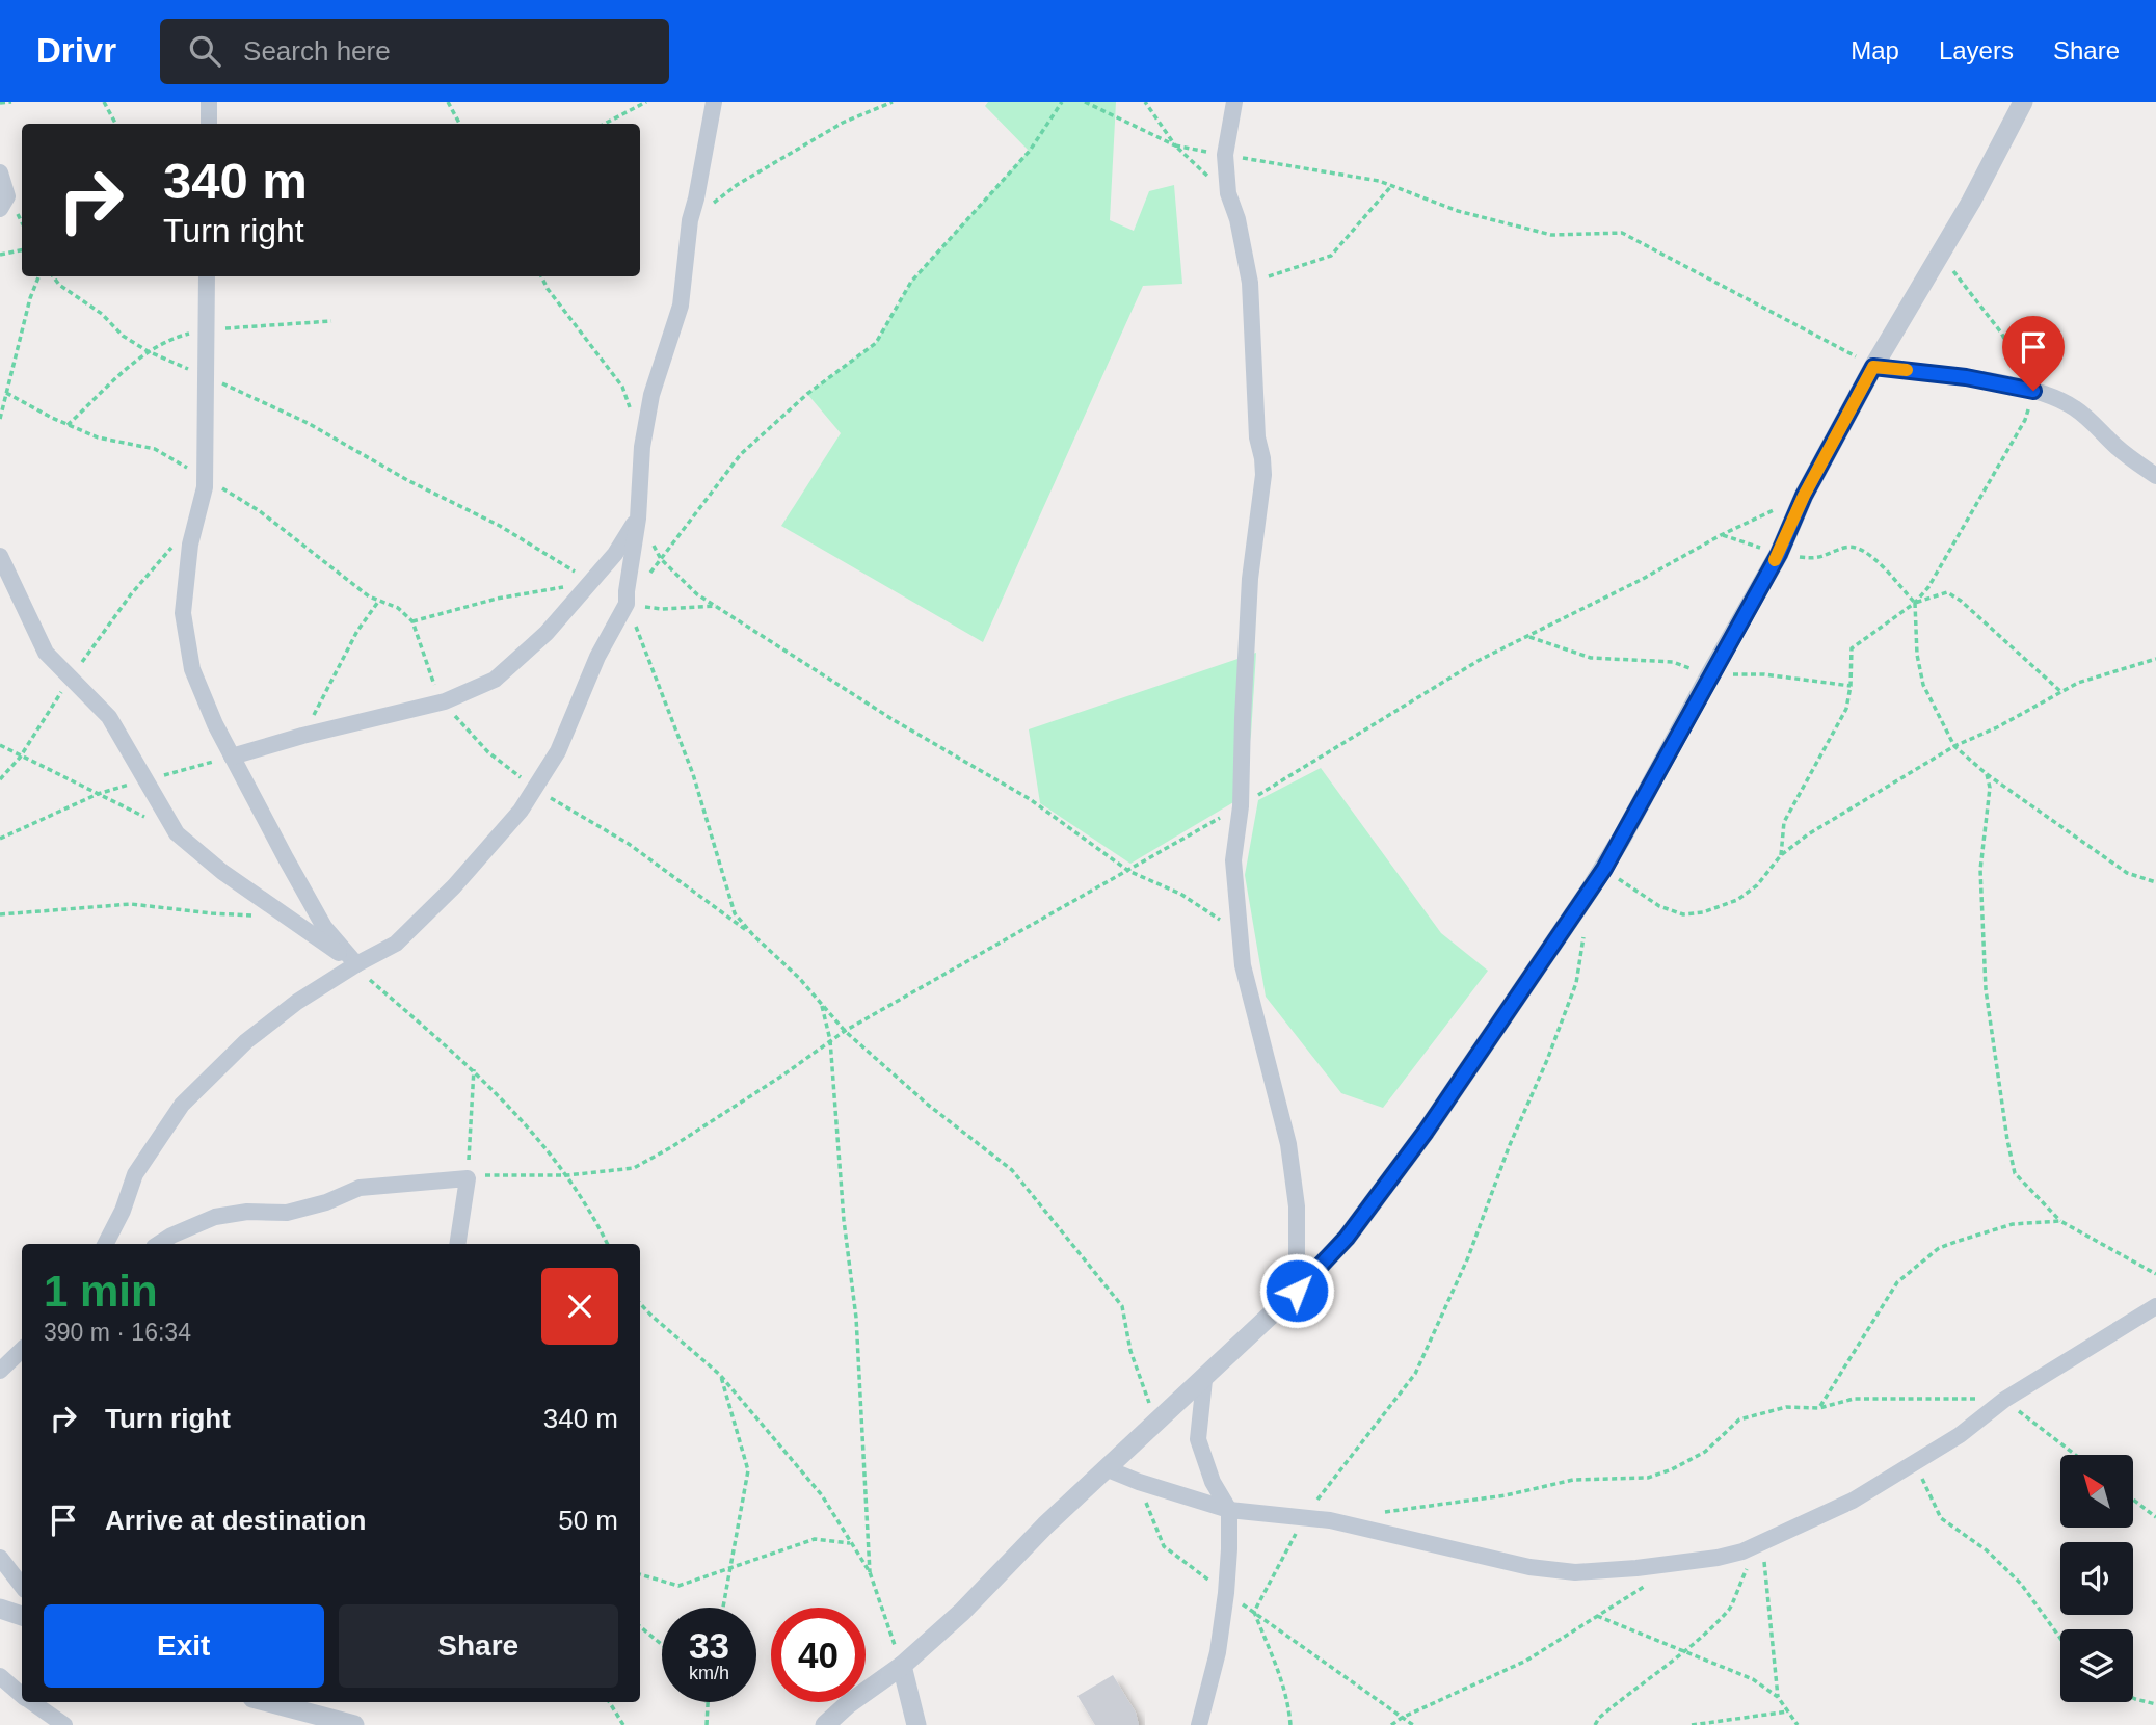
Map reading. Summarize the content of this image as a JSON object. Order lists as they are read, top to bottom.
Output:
{
  "north": "top left",
  "page": {
    "header": "Drivr",
    "search": "Search here",
    "nav": ["Map", "Layers", "Share"],
    "turn": ["340 m", "Turn right"],
    "heading": ["1 min", "390 m · 16:34"],
    "list": [
      {
        "name": "Turn right",
        "value": "340 m"
      },
      {
        "name": "Arrive at destination",
        "value": "50 m"
      }
    ],
    "buttons": ["Exit", "Share"],
    "speed": "33 km/h",
    "limit": "40"
  }
}
